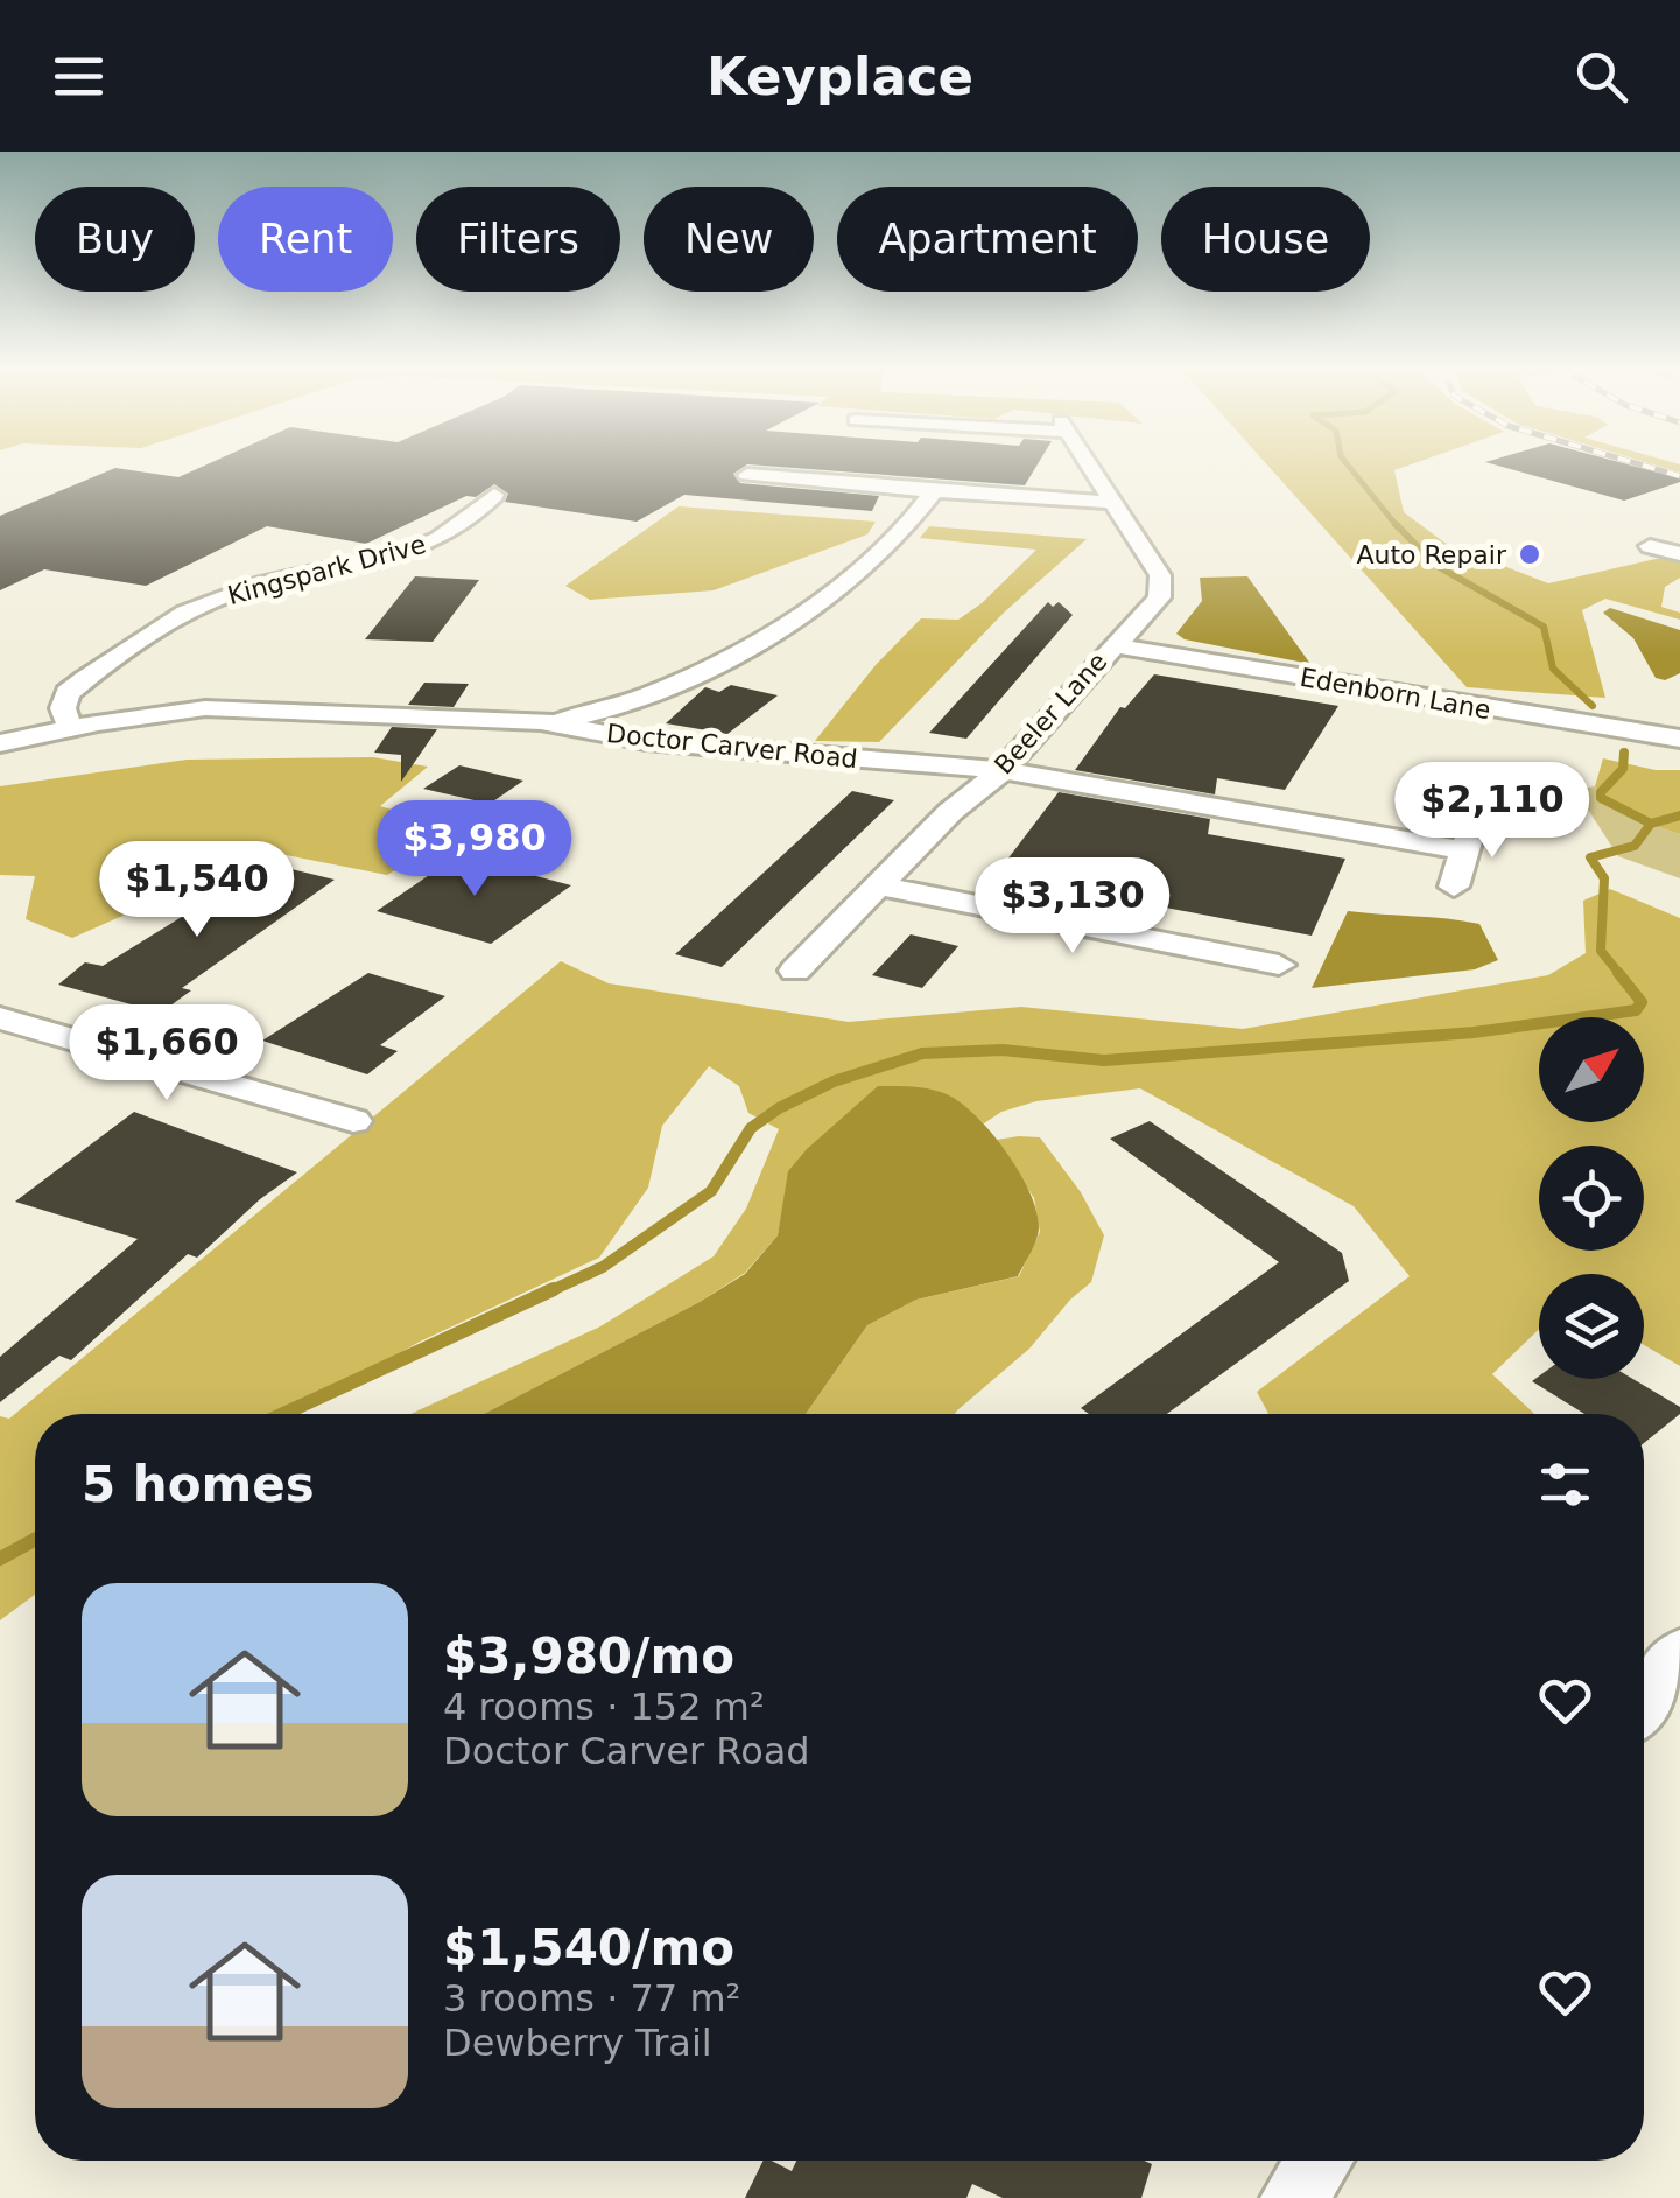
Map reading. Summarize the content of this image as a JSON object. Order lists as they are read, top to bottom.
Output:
{
  "streets": {
    "street": [
      "Kingspark Drive",
      "Edenborn Lane",
      "Beeler Lane",
      "Doctor Carver Road"
    ]
  },
  "crossings": [
    ["Kingspark Drive", "Doctor Carver Road"],
    ["Edenborn Lane", "Beeler Lane"],
    ["Beeler Lane", "Doctor Carver Road"]
  ],
  "places": ["Auto Repair"],
  "north": "top right",
  "page": {
    "header": "Keyplace",
    "chip": [
      "Buy",
      "Rent",
      "Filters",
      "New",
      "Apartment",
      "House"
    ],
    "price": [
      "$2,110",
      "$3,980",
      "$1,540",
      "$3,130",
      "$1,660"
    ],
    "heading": "5 homes",
    "list": [
      {
        "name": "$3,980/mo",
        "note": "4 rooms · 152 m² · Doctor Carver Road"
      },
      {
        "name": "$1,540/mo",
        "note": "3 rooms · 77 m² · Dewberry Trail"
      }
    ]
  }
}
